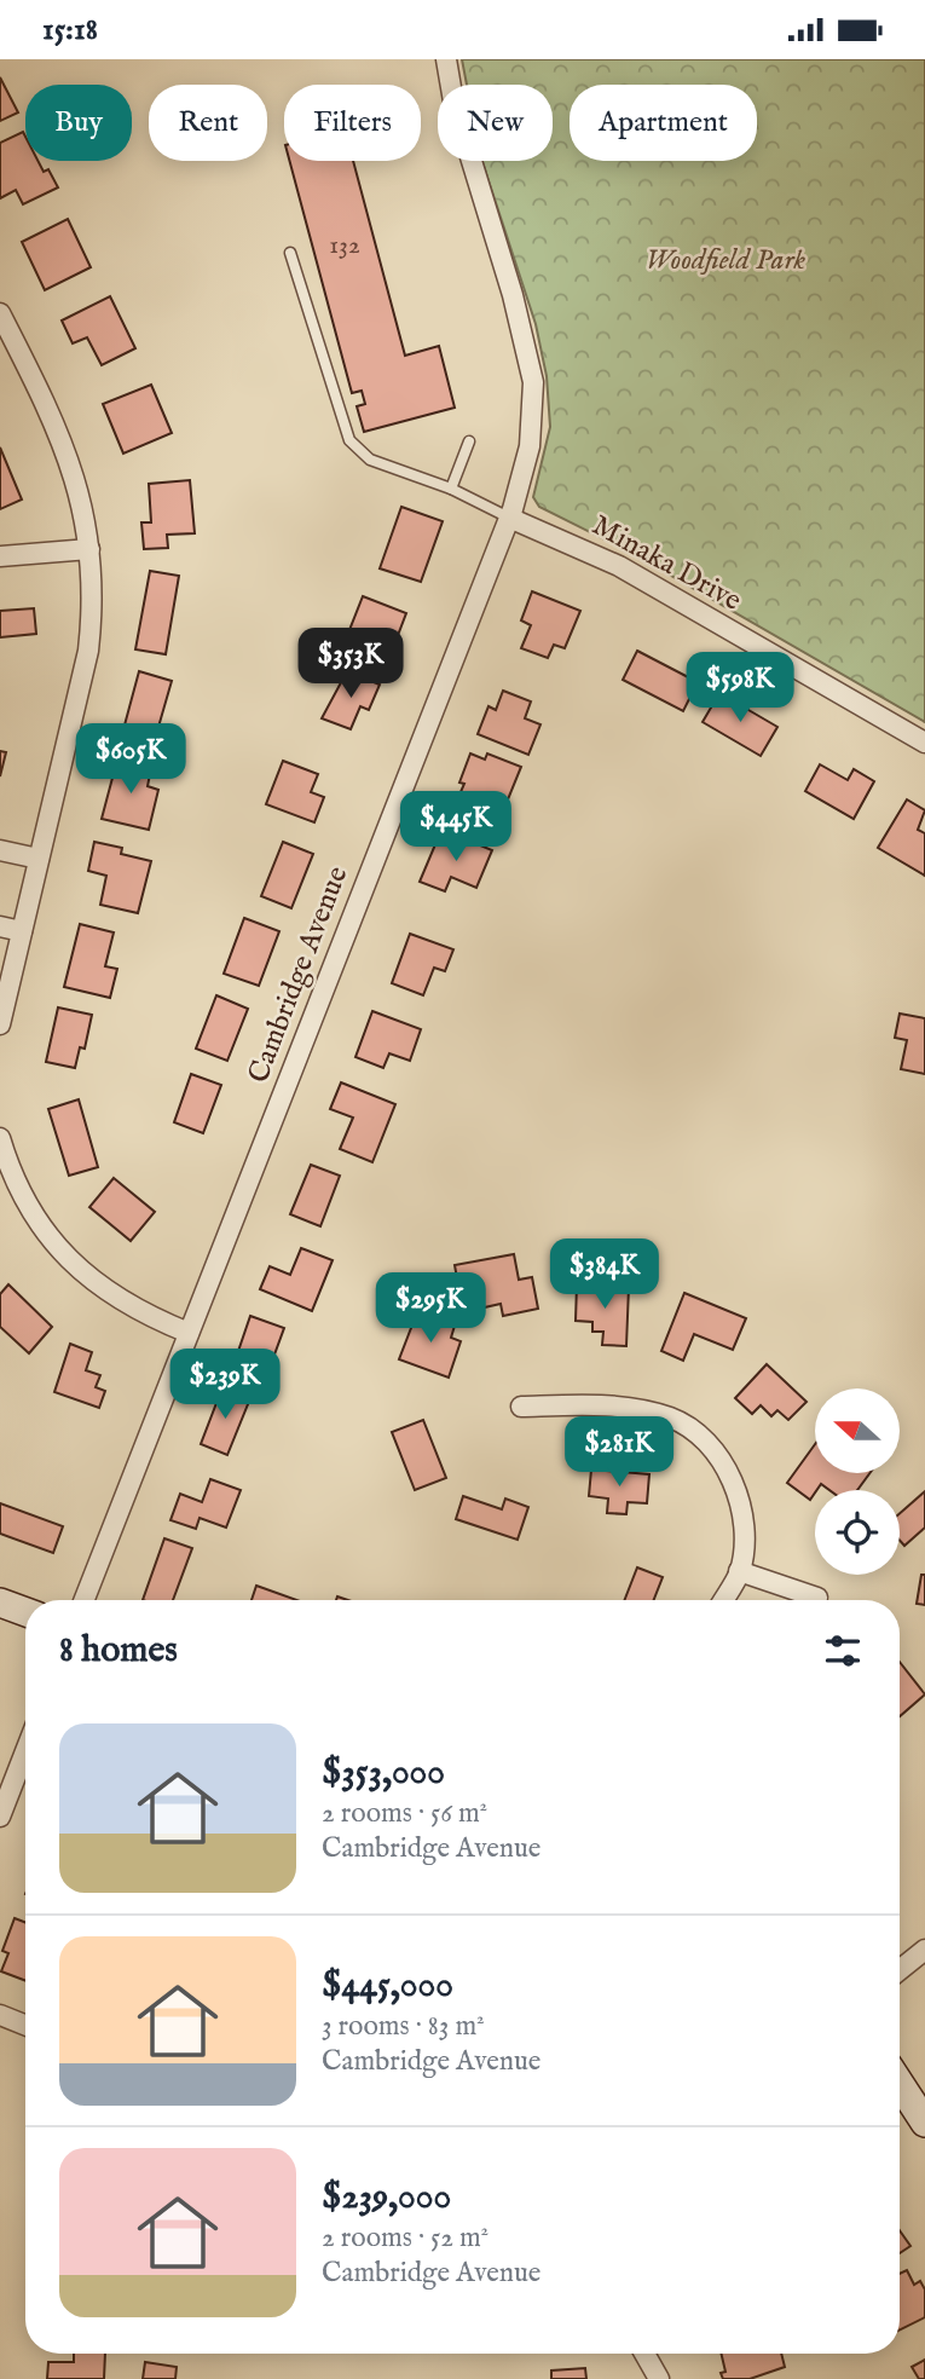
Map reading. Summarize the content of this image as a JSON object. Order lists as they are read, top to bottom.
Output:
{
  "streets": {
    "street": ["Minaka Drive", "Cambridge Avenue"]
  },
  "crossings": [
    ["Minaka Drive", "Cambridge Avenue"]
  ],
  "parks": ["Woodfield Park"],
  "house_numbers": ["132"],
  "north": "left",
  "page": {
    "status": "15:18",
    "chip": [
      "Buy",
      "Rent",
      "Filters",
      "New",
      "Apartment"
    ],
    "price": [
      "$353K",
      "$598K",
      "$605K",
      "$445K",
      "$384K",
      "$295K",
      "$239K",
      "$281K"
    ],
    "heading": "8 homes",
    "list": [
      {
        "name": "$353,000",
        "note": "2 rooms · 56 m² · Cambridge Avenue"
      },
      {
        "name": "$445,000",
        "note": "3 rooms · 83 m² · Cambridge Avenue"
      },
      {
        "name": "$239,000",
        "note": "2 rooms · 52 m² · Cambridge Avenue"
      }
    ]
  }
}
